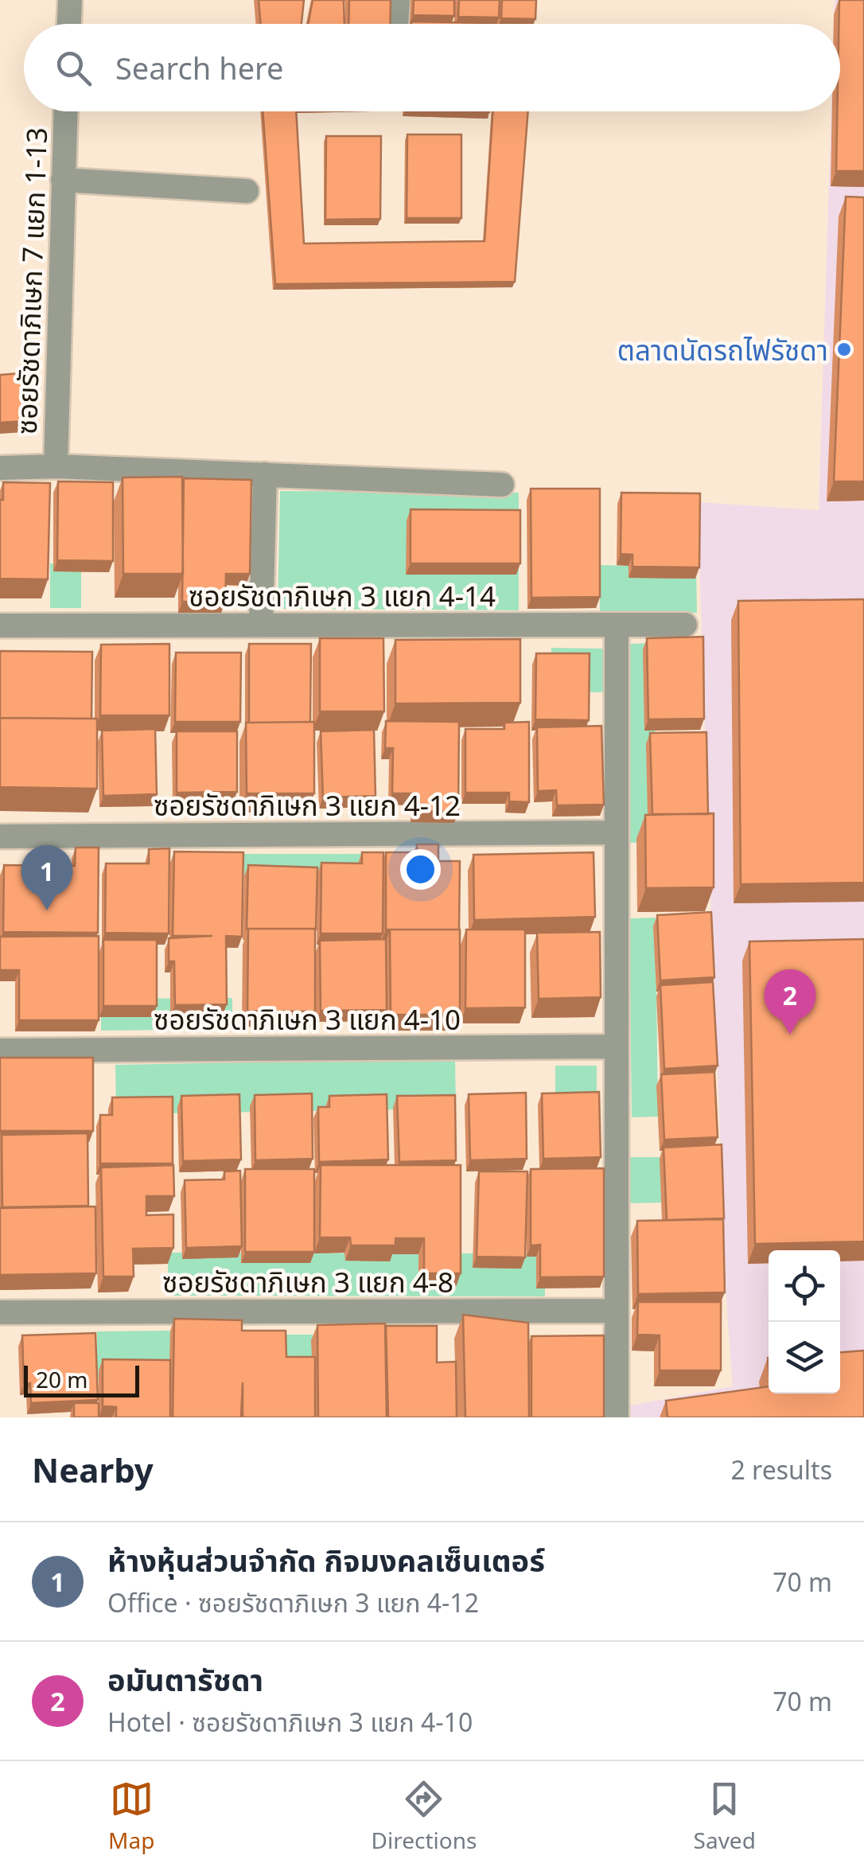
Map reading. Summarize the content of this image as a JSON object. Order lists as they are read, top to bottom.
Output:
{
  "streets": {
    "street": [
      "ซอยรัชดาภิเษก 7 แยก 1-13",
      "ซอยรัชดาภิเษก 3 แยก 4-14",
      "ซอยรัชดาภิเษก 3 แยก 4-12",
      "ซอยรัชดาภิเษก 3 แยก 4-10",
      "ซอยรัชดาภิเษก 3 แยก 4-8"
    ]
  },
  "places": ["ตลาดนัดรถไฟรัชดา"],
  "scale_bar": "20 m",
  "page": {
    "search": "Search here",
    "pins": ["1", "2"],
    "scale": "20 m",
    "heading": ["Nearby", "2 results"],
    "list": [
      {
        "mark": "1",
        "name": "ห้างหุ้นส่วนจำกัด กิจมงคลเซ็นเตอร์",
        "note": "Office · ซอยรัชดาภิเษก 3 แยก 4-12",
        "value": "70 m"
      },
      {
        "mark": "2",
        "name": "อมันตารัชดา",
        "note": "Hotel · ซอยรัชดาภิเษก 3 แยก 4-10",
        "value": "70 m"
      }
    ],
    "nav": ["Map", "Directions", "Saved"]
  }
}
